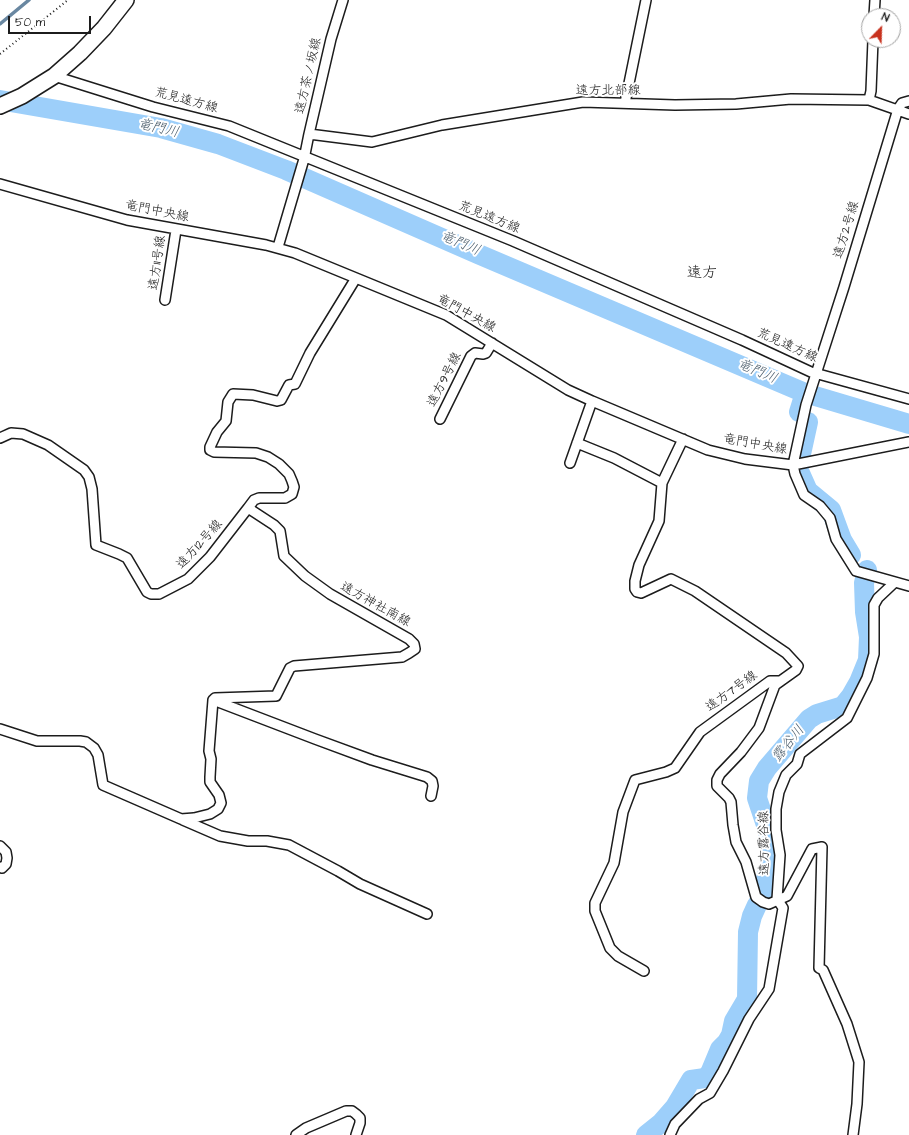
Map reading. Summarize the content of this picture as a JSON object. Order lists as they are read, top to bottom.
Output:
{
  "streets": {
    "street": [
      "遠方茶ノ坂線",
      "遠方北部線",
      "荒見遠方線",
      "竜門中央線",
      "遠方2号線",
      "遠方11号線",
      "遠方9号線",
      "遠方12号線",
      "遠方神社南線",
      "遠方7号線",
      "遠方露谷線"
    ]
  },
  "crossings": [
    ["遠方茶ノ坂線", "遠方北部線"],
    ["遠方茶ノ坂線", "荒見遠方線"],
    ["遠方茶ノ坂線", "竜門中央線"],
    ["遠方北部線", "遠方2号線"],
    ["荒見遠方線", "遠方2号線"],
    ["竜門中央線", "遠方2号線"],
    ["竜門中央線", "遠方11号線"],
    ["竜門中央線", "遠方9号線"],
    ["竜門中央線", "遠方7号線"],
    ["遠方12号線", "遠方神社南線"]
  ],
  "districts": ["遠方"],
  "water": ["竜門川", "露谷川"],
  "scale_bar": "50 m",
  "north": "top right"
}
